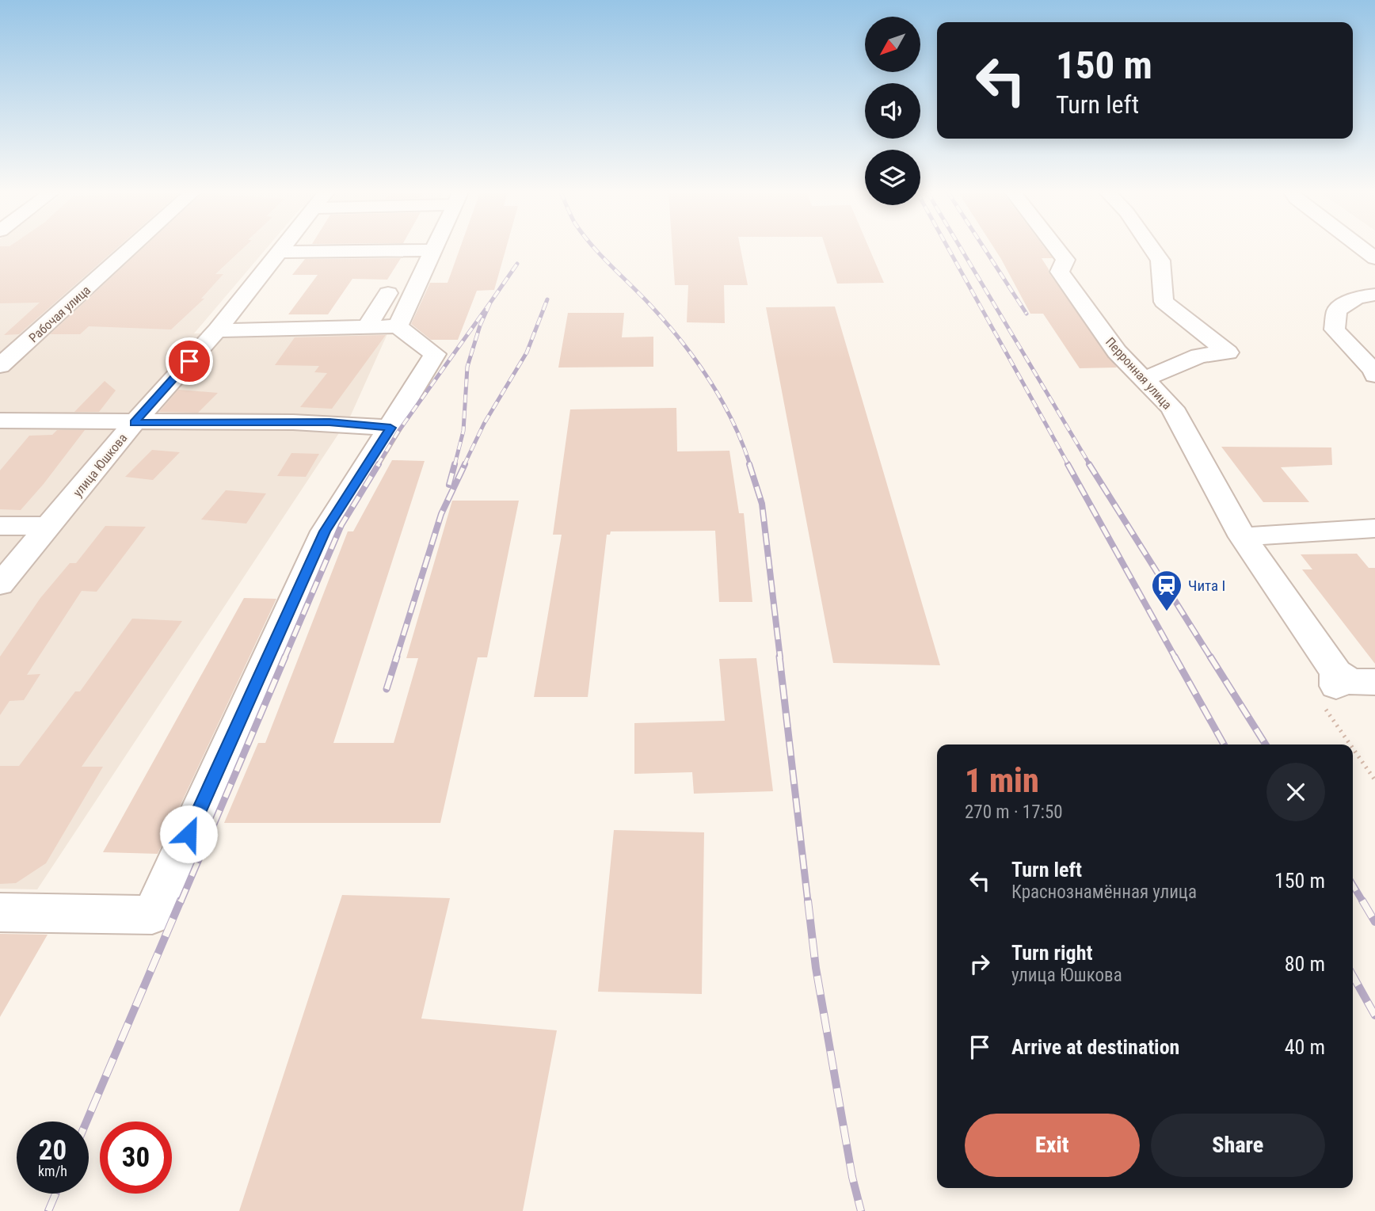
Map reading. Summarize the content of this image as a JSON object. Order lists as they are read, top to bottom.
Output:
{
  "streets": {
    "street": ["Рабочая улица", "Перронная улица", "улица Юшкова"]
  },
  "places": {
    "station": ["Чита I"]
  },
  "north": "bottom left",
  "page": {
    "turn": ["150 m", "Turn left"],
    "heading": ["1 min", "270 m · 17:50"],
    "list": [
      {
        "name": "Turn left",
        "note": "Краснознамённая улица",
        "value": "150 m"
      },
      {
        "name": "Turn right",
        "note": "улица Юшкова",
        "value": "80 m"
      },
      {
        "name": "Arrive at destination",
        "value": "40 m"
      }
    ],
    "buttons": ["Exit", "Share"],
    "speed": "20 km/h",
    "limit": "30"
  }
}
